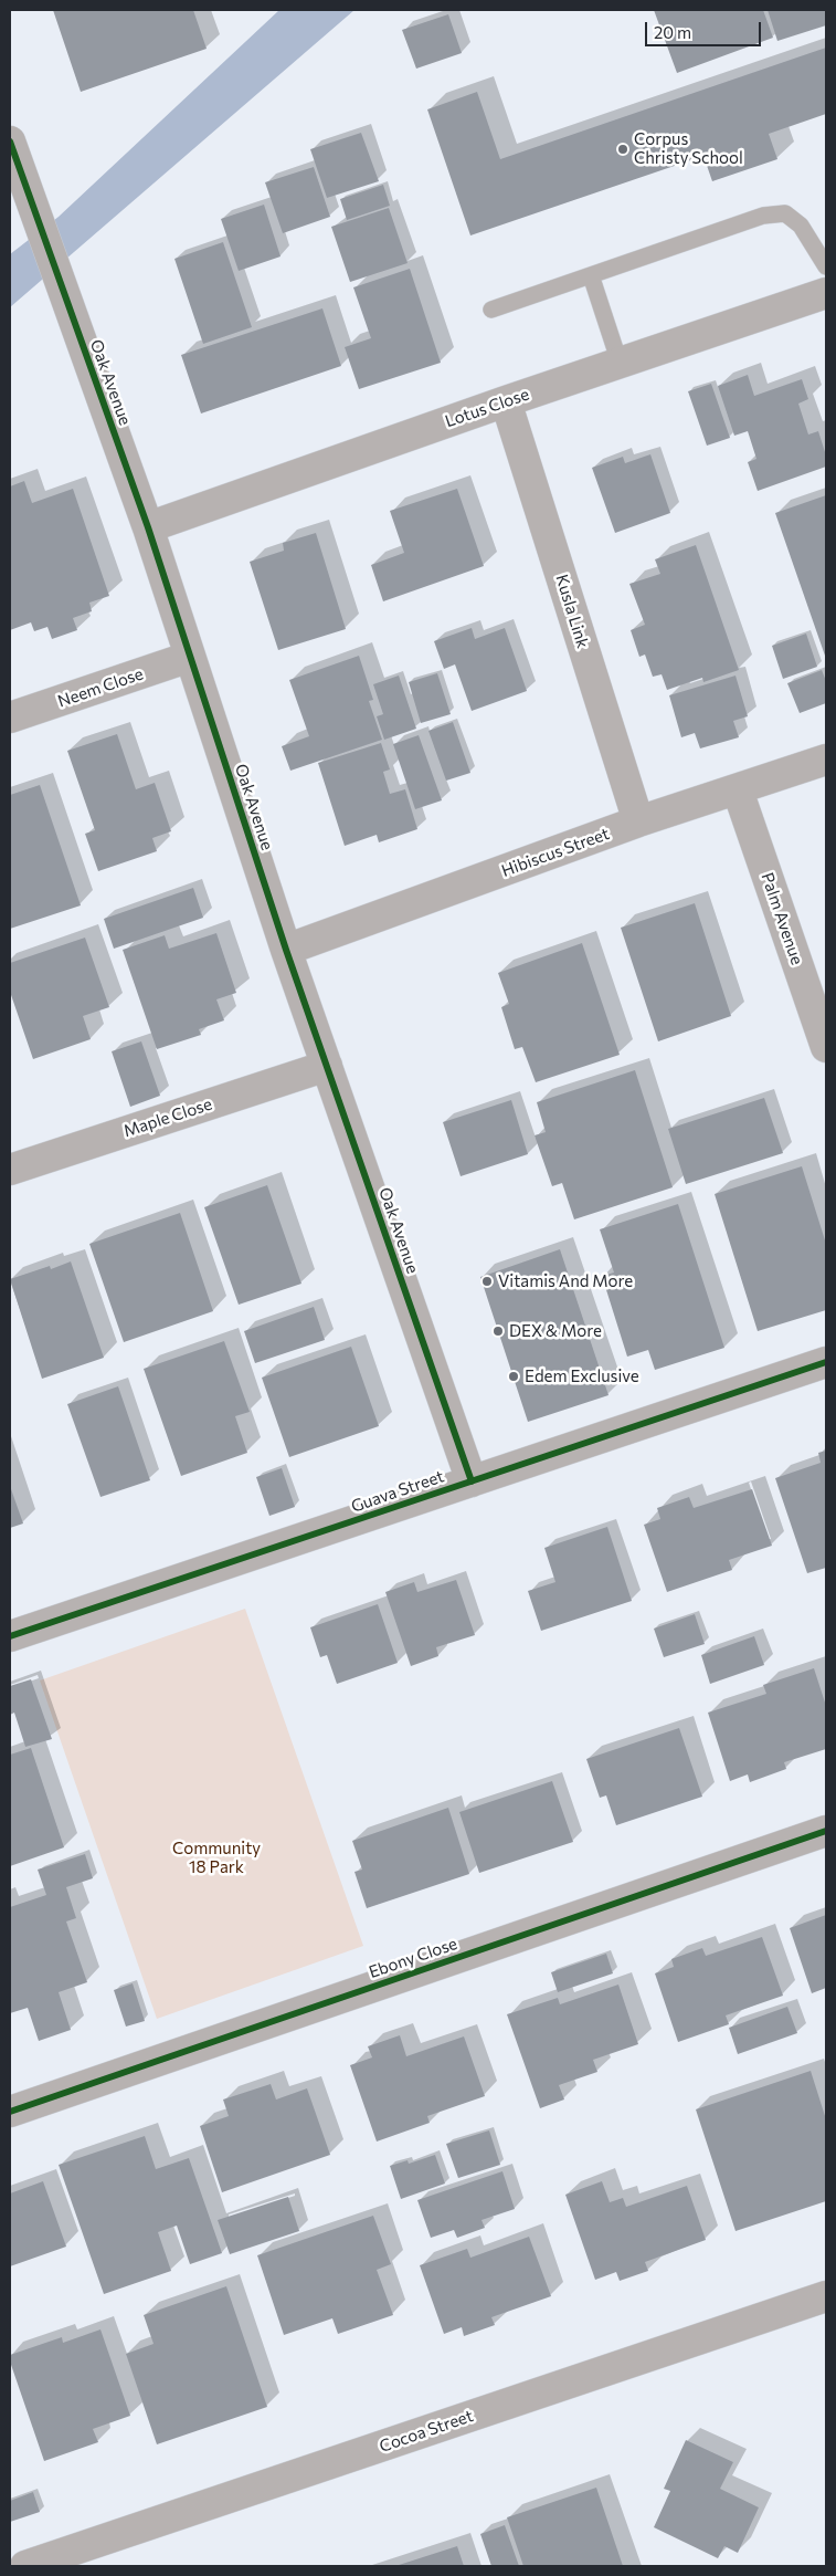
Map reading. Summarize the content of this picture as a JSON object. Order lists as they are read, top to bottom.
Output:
{
  "streets": {
    "street": [
      "Oak Avenue",
      "Lotus Close",
      "Kusla Link",
      "Neem Close",
      "Hibiscus Street",
      "Palm Avenue",
      "Maple Close",
      "Guava Street",
      "Ebony Close",
      "Cocoa Street"
    ]
  },
  "crossings": [
    ["Oak Avenue", "Lotus Close"],
    ["Oak Avenue", "Neem Close"],
    ["Oak Avenue", "Hibiscus Street"],
    ["Oak Avenue", "Maple Close"],
    ["Oak Avenue", "Guava Street"],
    ["Lotus Close", "Kusla Link"],
    ["Kusla Link", "Hibiscus Street"],
    ["Hibiscus Street", "Palm Avenue"]
  ],
  "parks": ["Community 18 Park"],
  "places": [
    "Corpus Christy School",
    "Vitamis And More",
    "DEX & More",
    "Edem Exclusive"
  ],
  "scale_bar": "20 m"
}
